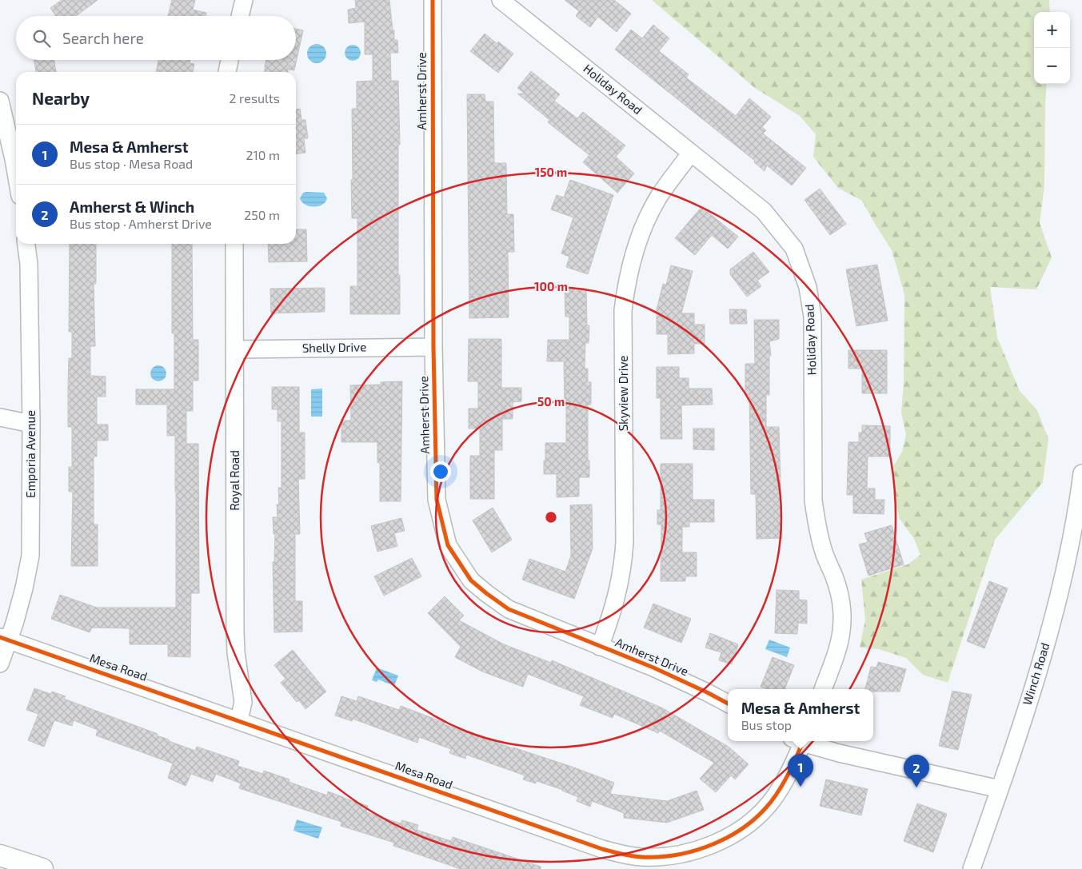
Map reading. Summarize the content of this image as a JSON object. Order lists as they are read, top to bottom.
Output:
{
  "streets": {
    "street": [
      "Holiday Road",
      "Amherst Drive",
      "Shelly Drive",
      "Skyview Drive",
      "Emporia Avenue",
      "Royal Road",
      "Mesa Road",
      "Winch Road"
    ]
  },
  "crossings": [
    ["Holiday Road", "Skyview Drive"],
    ["Amherst Drive", "Shelly Drive"],
    ["Amherst Drive", "Skyview Drive"],
    ["Shelly Drive", "Royal Road"],
    ["Emporia Avenue", "Mesa Road"],
    ["Royal Road", "Mesa Road"]
  ],
  "page": {
    "map_buttons": ["+", "−"],
    "search": "Search here",
    "heading": ["Nearby", "2 results"],
    "list": [
      {
        "mark": "1",
        "name": "Mesa & Amherst",
        "note": "Bus stop · Mesa Road",
        "value": "210 m"
      },
      {
        "mark": "2",
        "name": "Amherst & Winch",
        "note": "Bus stop · Amherst Drive",
        "value": "250 m"
      }
    ],
    "popup": ["Mesa & Amherst", "Bus stop"],
    "pins": ["1", "2"]
  },
  "rings": ["150 m", "100 m", "50 m"]
}
